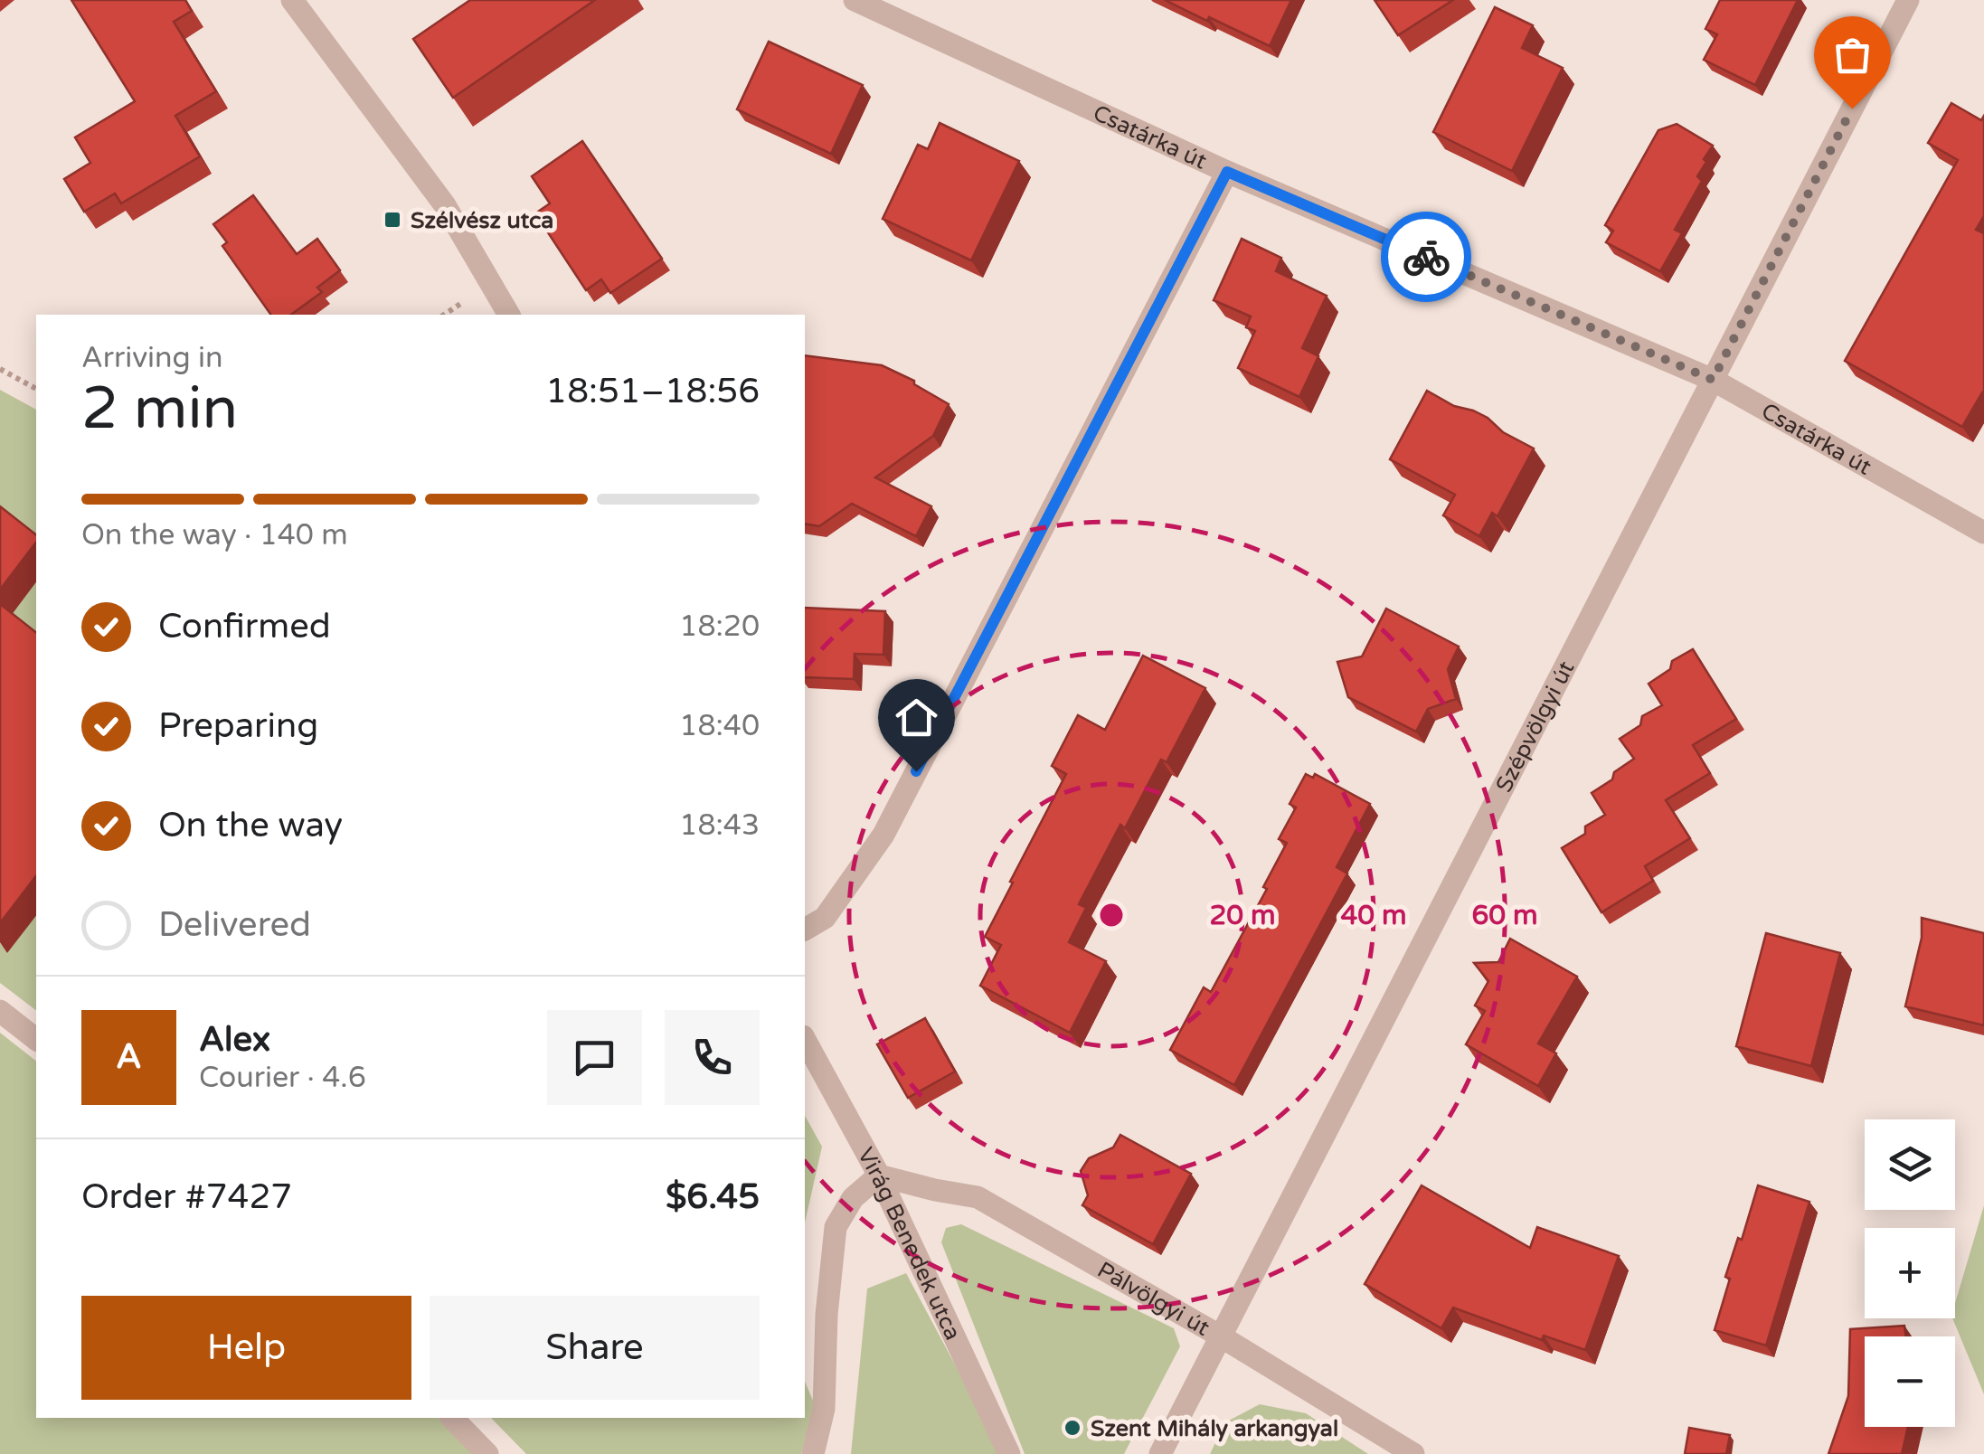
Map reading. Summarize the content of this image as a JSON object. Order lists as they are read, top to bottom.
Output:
{
  "streets": {
    "street": [
      "Csatárka út",
      "Szépvölgyi út",
      "Virág Benedek utca",
      "Pálvölgyi út"
    ]
  },
  "crossings": [
    ["Csatárka út", "Szépvölgyi út"],
    ["Szépvölgyi út", "Pálvölgyi út"],
    ["Virág Benedek utca", "Pálvölgyi út"]
  ],
  "places": {
    "transit": ["Szélvész utca"],
    "other": ["Szent Mihály arkangyal"]
  },
  "page": {
    "heading": ["2 min", "Arriving in", "18:51–18:56"],
    "panel": [
      "Alex",
      "Courier · 4.6",
      "Order #7427",
      "$6.45"
    ],
    "bar": "On the way · 140 m",
    "list": [
      ["Confirmed", "18:20"],
      ["Preparing", "18:40"],
      ["On the way", "18:43"],
      "Delivered"
    ],
    "round": "A",
    "map_buttons": ["+", "−"],
    "buttons": ["Help", "Share"]
  },
  "rings": ["20 m", "40 m", "60 m"]
}
